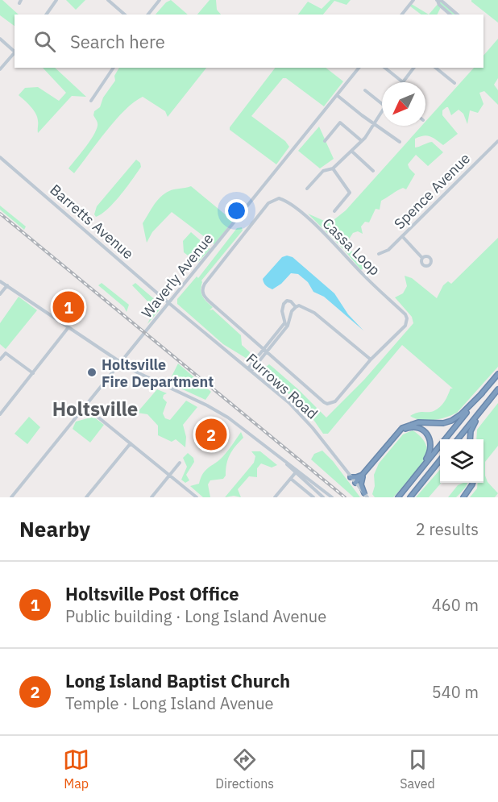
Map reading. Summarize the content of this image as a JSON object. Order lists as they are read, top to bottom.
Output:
{
  "streets": {
    "street": [
      "Spence Avenue",
      "Barretts Avenue",
      "Cassa Loop",
      "Waverly Avenue",
      "Furrows Road"
    ]
  },
  "crossings": [
    ["Barretts Avenue", "Waverly Avenue"],
    ["Barretts Avenue", "Furrows Road"],
    ["Waverly Avenue", "Furrows Road"]
  ],
  "districts": ["Holtsville"],
  "places": ["Holtsville Fire Department"],
  "north": "bottom left",
  "page": {
    "search": "Search here",
    "pins": ["1", "2"],
    "heading": ["Nearby", "2 results"],
    "list": [
      {
        "mark": "1",
        "name": "Holtsville Post Office",
        "note": "Public building · Long Island Avenue",
        "value": "460 m"
      },
      {
        "mark": "2",
        "name": "Long Island Baptist Church",
        "note": "Temple · Long Island Avenue",
        "value": "540 m"
      }
    ],
    "nav": ["Map", "Directions", "Saved"]
  }
}
